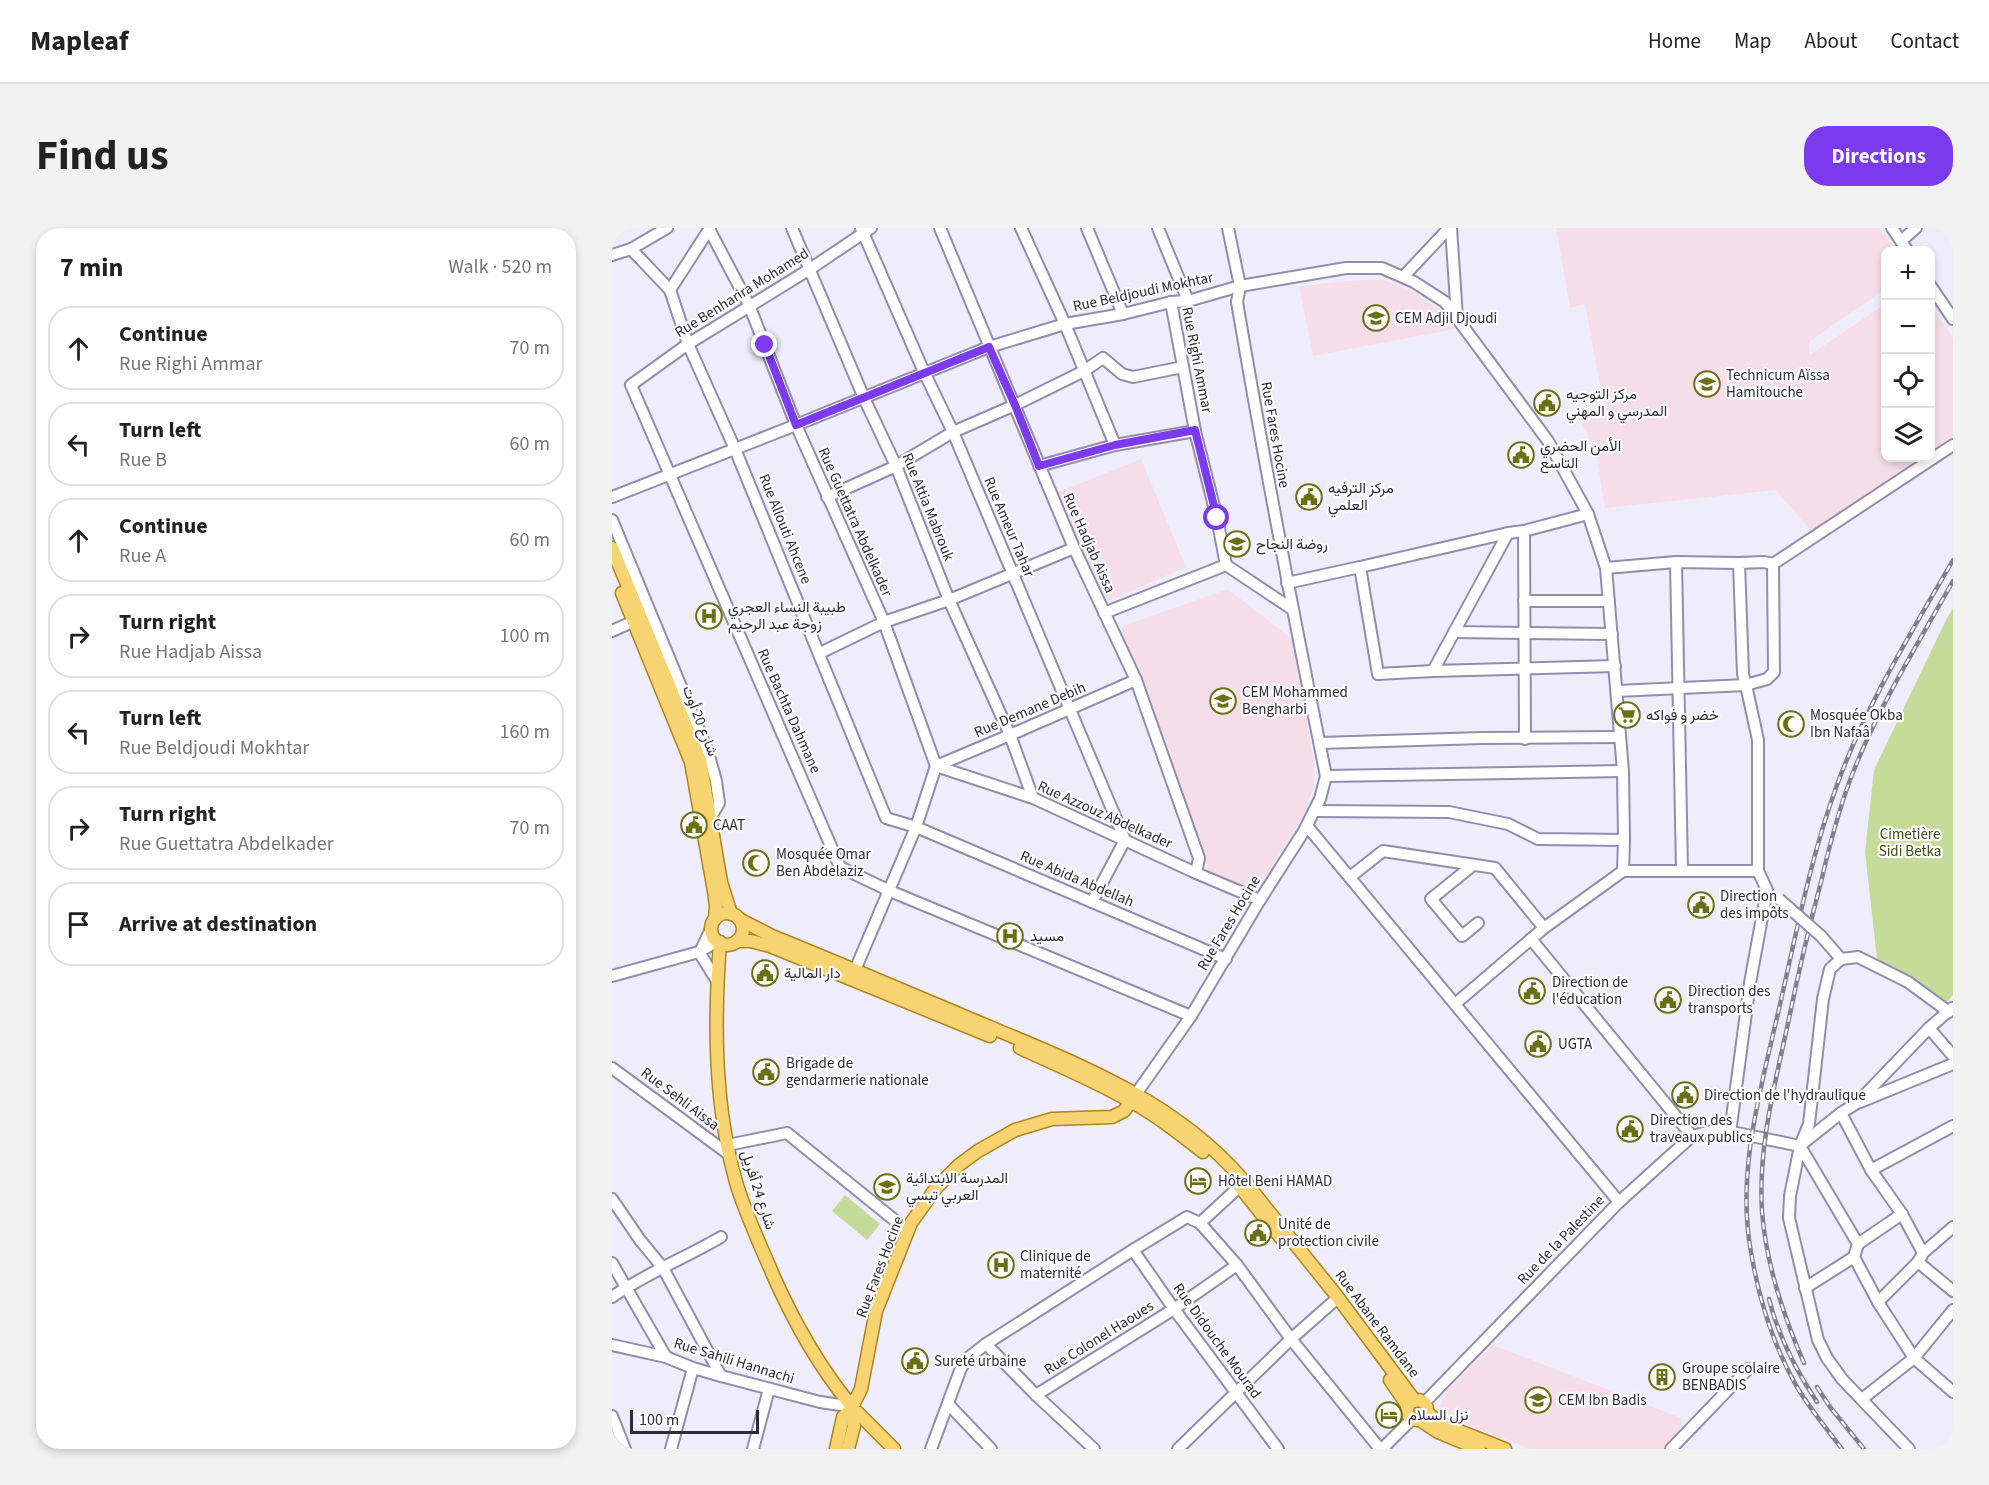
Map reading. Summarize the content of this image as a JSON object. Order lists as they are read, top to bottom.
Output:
{
  "streets": {
    "main road": [
      "Rue Fares Hocine",
      "شارع 20 أوت",
      "شارع 24 أفريل",
      "Rue Abane Ramdane"
    ],
    "street": [
      "Rue Beldjoudi Mokhtar",
      "Rue Benharira Mohamed",
      "Rue Righi Ammar",
      "Rue Attia Mabrouk",
      "Rue Guettatra Abdelkader",
      "Rue Ameur Tahar",
      "Rue Allouti Ahcene",
      "Rue Hadjab Aissa",
      "Rue Demane Debih",
      "Rue Bachta Dahmane",
      "Rue Azzouz Abdelkader",
      "Rue Abida Abdellah",
      "Rue Sehli Aissa",
      "Rue de la Palestine",
      "Rue Colonel Haoues",
      "Rue Didouche Mourad",
      "Rue Sahili Hannachi"
    ]
  },
  "crossings": [
    ["Rue Beldjoudi Mokhtar", "Rue Righi Ammar"],
    ["Rue Beldjoudi Mokhtar", "Rue Fares Hocine"],
    ["Rue Beldjoudi Mokhtar", "Rue Attia Mabrouk"],
    ["Rue Beldjoudi Mokhtar", "Rue Guettatra Abdelkader"],
    ["Rue Beldjoudi Mokhtar", "Rue Ameur Tahar"],
    ["Rue Beldjoudi Mokhtar", "Rue Allouti Ahcene"],
    ["Rue Beldjoudi Mokhtar", "Rue Hadjab Aissa"],
    ["Rue Beldjoudi Mokhtar", "Rue Bachta Dahmane"],
    ["Rue Benharira Mohamed", "Rue Attia Mabrouk"],
    ["Rue Benharira Mohamed", "Rue Guettatra Abdelkader"],
    ["Rue Benharira Mohamed", "Rue Ameur Tahar"],
    ["Rue Benharira Mohamed", "Rue Allouti Ahcene"],
    ["Rue Benharira Mohamed", "Rue Bachta Dahmane"],
    ["Rue Fares Hocine", "Rue Bachta Dahmane"],
    ["Rue Fares Hocine", "Rue Azzouz Abdelkader"],
    ["Rue Fares Hocine", "Rue Abida Abdellah"],
    ["Rue Fares Hocine", "شارع 24 أفريل"],
    ["Rue Fares Hocine", "Rue Abane Ramdane"],
    ["Rue Fares Hocine", "Rue Sahili Hannachi"],
    ["Rue Attia Mabrouk", "Rue Demane Debih"],
    ["Rue Attia Mabrouk", "Rue Azzouz Abdelkader"],
    ["Rue Guettatra Abdelkader", "Rue Demane Debih"],
    ["Rue Guettatra Abdelkader", "Rue Azzouz Abdelkader"],
    ["Rue Ameur Tahar", "Rue Demane Debih"],
    ["Rue Ameur Tahar", "Rue Azzouz Abdelkader"],
    ["Rue Allouti Ahcene", "Rue Abida Abdellah"],
    ["Rue Hadjab Aissa", "Rue Demane Debih"],
    ["Rue Hadjab Aissa", "Rue Azzouz Abdelkader"],
    ["Rue Demane Debih", "Rue Azzouz Abdelkader"],
    ["شارع 20 أوت", "شارع 24 أفريل"],
    ["Rue Sehli Aissa", "شارع 24 أفريل"],
    ["شارع 24 أفريل", "Rue Sahili Hannachi"],
    ["Rue de la Palestine", "Rue Abane Ramdane"],
    ["Rue Colonel Haoues", "Rue Didouche Mourad"]
  ],
  "parks": ["Cimetière Sidi Betka"],
  "places": {
    "school or university": [
      "CEM Adjil Djoudi",
      "Technicum Aïssa Hamitouche",
      "روضة النجاح",
      "CEM Mohammed Bengharbi",
      "المدرسة الابتدائية العربي تبسي",
      "CEM Ibn Badis"
    ],
    "public building": [
      "مركز التوجيه المدرسي و المهني",
      "الأمن الحضري التاسع",
      "مركز الترفيه العلمي",
      "CAAT",
      "Direction des impôts",
      "دار المالية",
      "Direction de l'éducation",
      "Direction des transports",
      "UGTA",
      "Brigade de gendarmerie nationale",
      "Direction de l'hydraulique",
      "Direction des traveaux publics",
      "Unité de protection civile",
      "Sureté urbaine"
    ],
    "hospital": ["طبيبة النساء العجري زوجة عبد الرحيم", "مسيد", "Clinique de maternité"],
    "supermarket": ["خضر و فواكه"],
    "mosque": ["Mosquée Okba Ibn Nafaâ", "Mosquée Omar Ben Abdelaziz"],
    "hotel": ["Hôtel Beni HAMAD", "نزل السلام"],
    "building": ["Groupe scolaire BENBADIS"]
  },
  "scale_bar": "100 m",
  "page": {
    "header": "Mapleaf",
    "nav": [
      "Home",
      "Map",
      "About",
      "Contact"
    ],
    "title": "Find us",
    "buttons": "Directions",
    "heading": ["7 min", "Walk · 520 m"],
    "map_buttons": ["+", "−"],
    "list": [
      ["Continue", "Rue Righi Ammar", "70 m"],
      ["Turn left", "Rue B", "60 m"],
      ["Continue", "Rue A", "60 m"],
      ["Turn right", "Rue Hadjab Aissa", "100 m"],
      ["Turn left", "Rue Beldjoudi Mokhtar", "160 m"],
      ["Turn right", "Rue Guettatra Abdelkader", "70 m"],
      "Arrive at destination"
    ],
    "scale": "100 m"
  }
}
